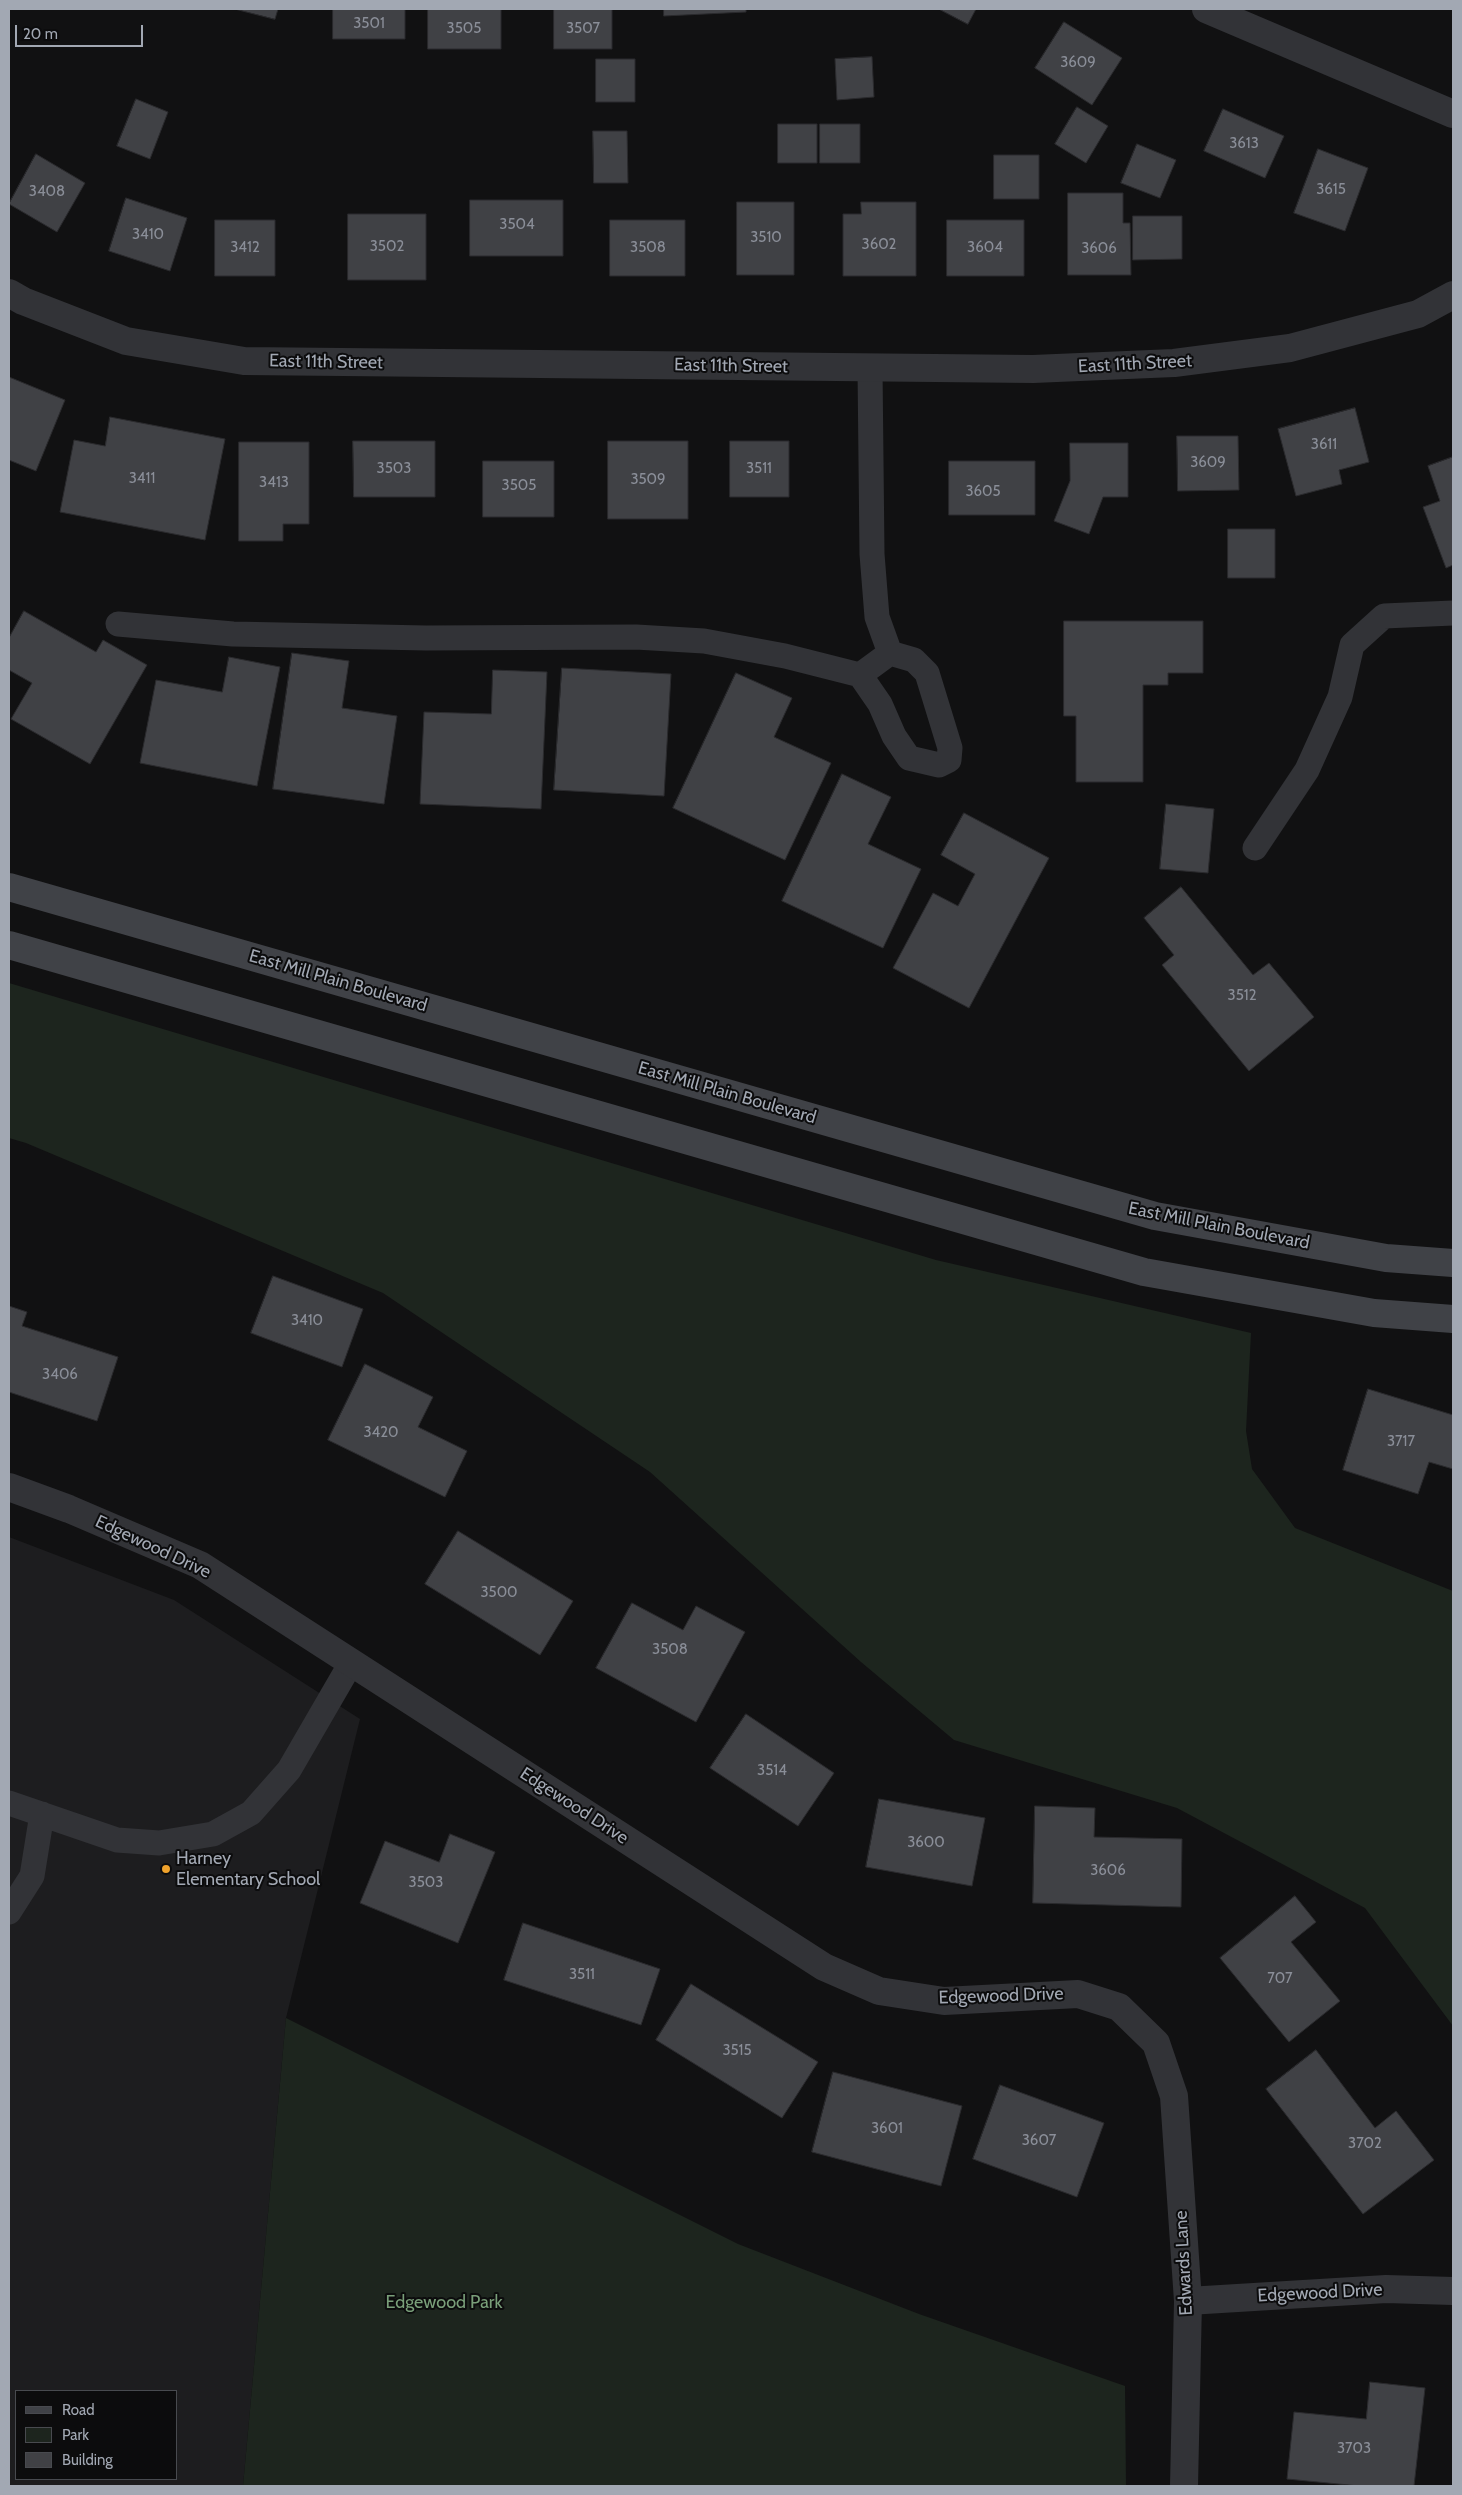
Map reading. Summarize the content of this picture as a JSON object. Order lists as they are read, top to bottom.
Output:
{
  "streets": {
    "main road": ["East Mill Plain Boulevard"],
    "street": ["East 11th Street", "Edgewood Drive", "Edwards Lane"]
  },
  "crossings": [
    ["Edgewood Drive", "Edwards Lane"]
  ],
  "parks": ["Edgewood Park"],
  "places": ["Harney Elementary School"],
  "house_numbers": [
    "3501",
    "3505",
    "3507",
    "3609",
    "3613",
    "3615",
    "3408",
    "3504",
    "3410",
    "3510",
    "3602",
    "3502",
    "3412",
    "3508",
    "3604",
    "3606",
    "3611",
    "3609",
    "3503",
    "3511",
    "3411",
    "3509",
    "3413",
    "3505",
    "3605",
    "3512",
    "3410",
    "3406",
    "3420",
    "3717",
    "3500",
    "3508",
    "3514",
    "3600",
    "3606",
    "3503",
    "3511",
    "707",
    "3515",
    "3601",
    "3607",
    "3702",
    "3703"
  ],
  "legend": ["Road", "Park", "Building"],
  "scale_bar": "20 m"
}
